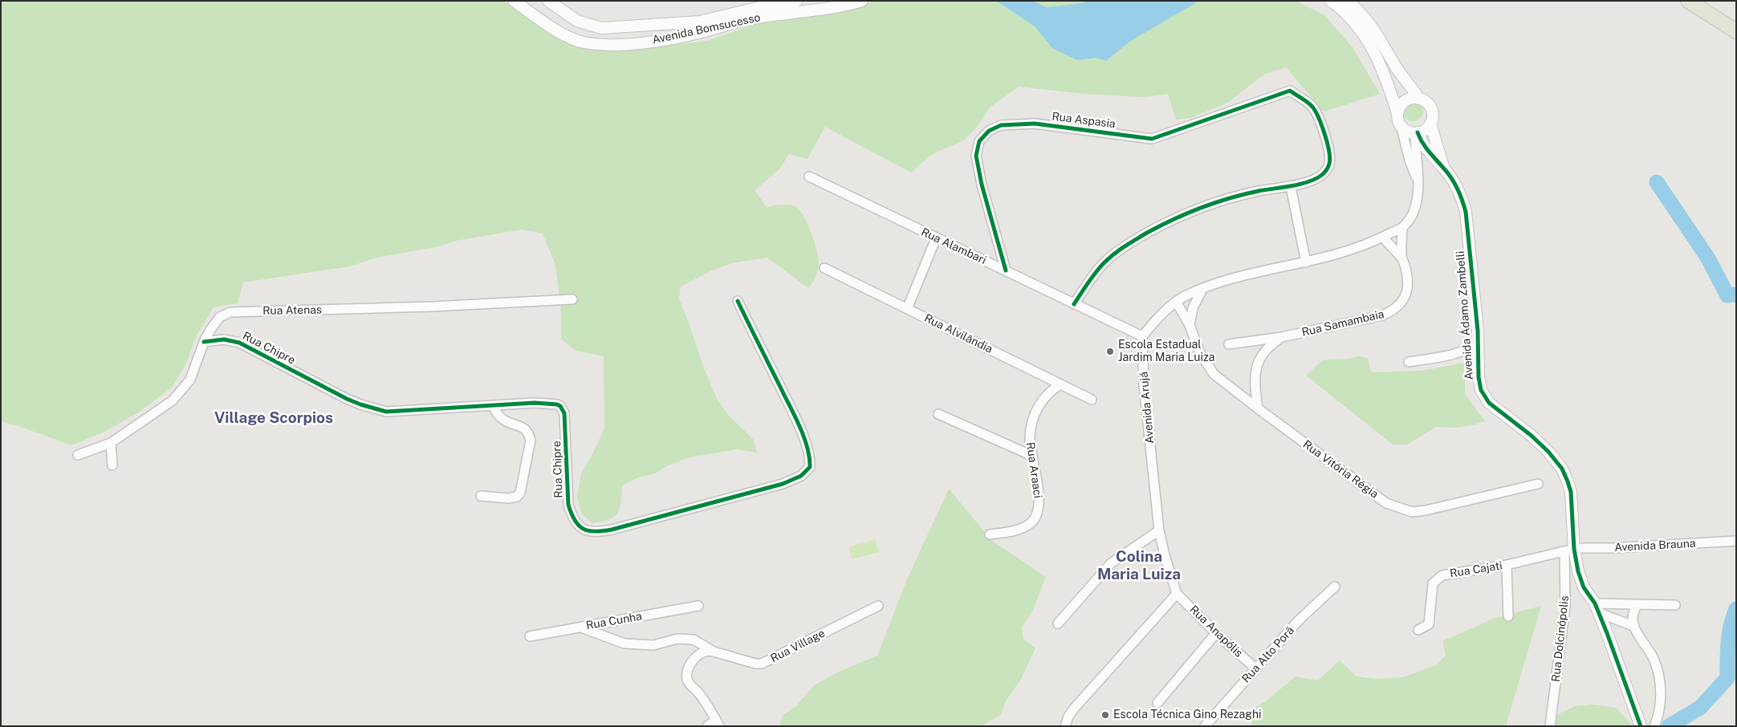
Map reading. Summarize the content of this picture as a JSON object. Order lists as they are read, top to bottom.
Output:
{
  "streets": {
    "street": [
      "Avenida Bomsucesso",
      "Rua Aspasia",
      "Rua Alambari",
      "Rua Atenas",
      "Avenida Ádamo Zambelli",
      "Rua Samambaia",
      "Rua Alvilândia",
      "Rua Chipre",
      "Avenida Arujá",
      "Rua Vitória Régia",
      "Rua Araaci",
      "Avenida Brauna",
      "Rua Cajati",
      "Rua Cunha",
      "Rua Anapólis",
      "Rua Dolcinópolis",
      "Rua Village",
      "Rua Alto Porã"
    ]
  },
  "crossings": [
    ["Rua Aspasia", "Rua Alambari"],
    ["Rua Alambari", "Avenida Arujá"],
    ["Rua Atenas", "Rua Chipre"],
    ["Avenida Ádamo Zambelli", "Avenida Brauna"],
    ["Avenida Ádamo Zambelli", "Rua Cajati"],
    ["Avenida Ádamo Zambelli", "Rua Dolcinópolis"],
    ["Rua Samambaia", "Rua Vitória Régia"],
    ["Rua Alvilândia", "Rua Araaci"],
    ["Avenida Arujá", "Rua Anapólis"],
    ["Avenida Brauna", "Rua Cajati"],
    ["Avenida Brauna", "Rua Dolcinópolis"],
    ["Rua Cajati", "Rua Dolcinópolis"],
    ["Rua Cunha", "Rua Village"],
    ["Rua Anapólis", "Rua Alto Porã"]
  ],
  "districts": ["Village Scorpios", "Colina Maria Luiza"],
  "places": ["Escola Estadual Jardim Maria Luiza", "Escola Técnica Gino Rezaghi"]
}
